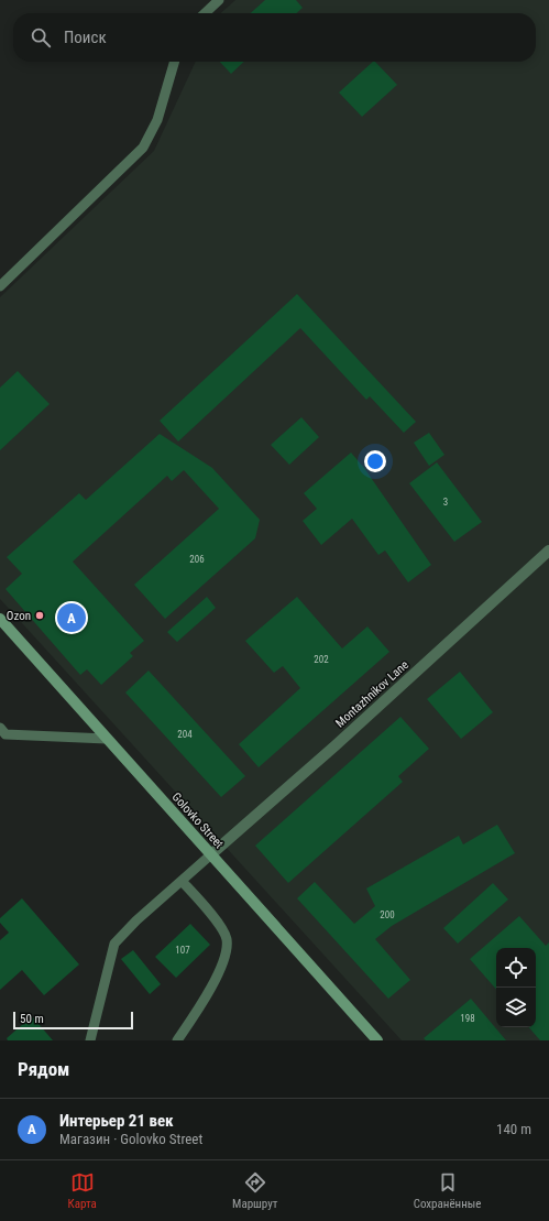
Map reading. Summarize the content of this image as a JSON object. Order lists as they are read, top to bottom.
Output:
{
  "streets": {
    "street": ["Montazhnikov Lane", "Golovko Street"]
  },
  "crossings": [
    ["Montazhnikov Lane", "Golovko Street"]
  ],
  "places": ["Ozon"],
  "house_numbers": [
    "3",
    "206",
    "202",
    "204",
    "200",
    "107",
    "198"
  ],
  "scale_bar": "50 m",
  "page": {
    "search": "Поиск",
    "pins": "A",
    "scale": "50 m",
    "heading": "Рядом",
    "list": [
      {
        "mark": "A",
        "name": "Интерьер 21 век",
        "note": "Магазин · Golovko Street",
        "value": "140 m"
      }
    ],
    "nav": ["Карта", "Маршрут", "Сохранённые"]
  }
}
